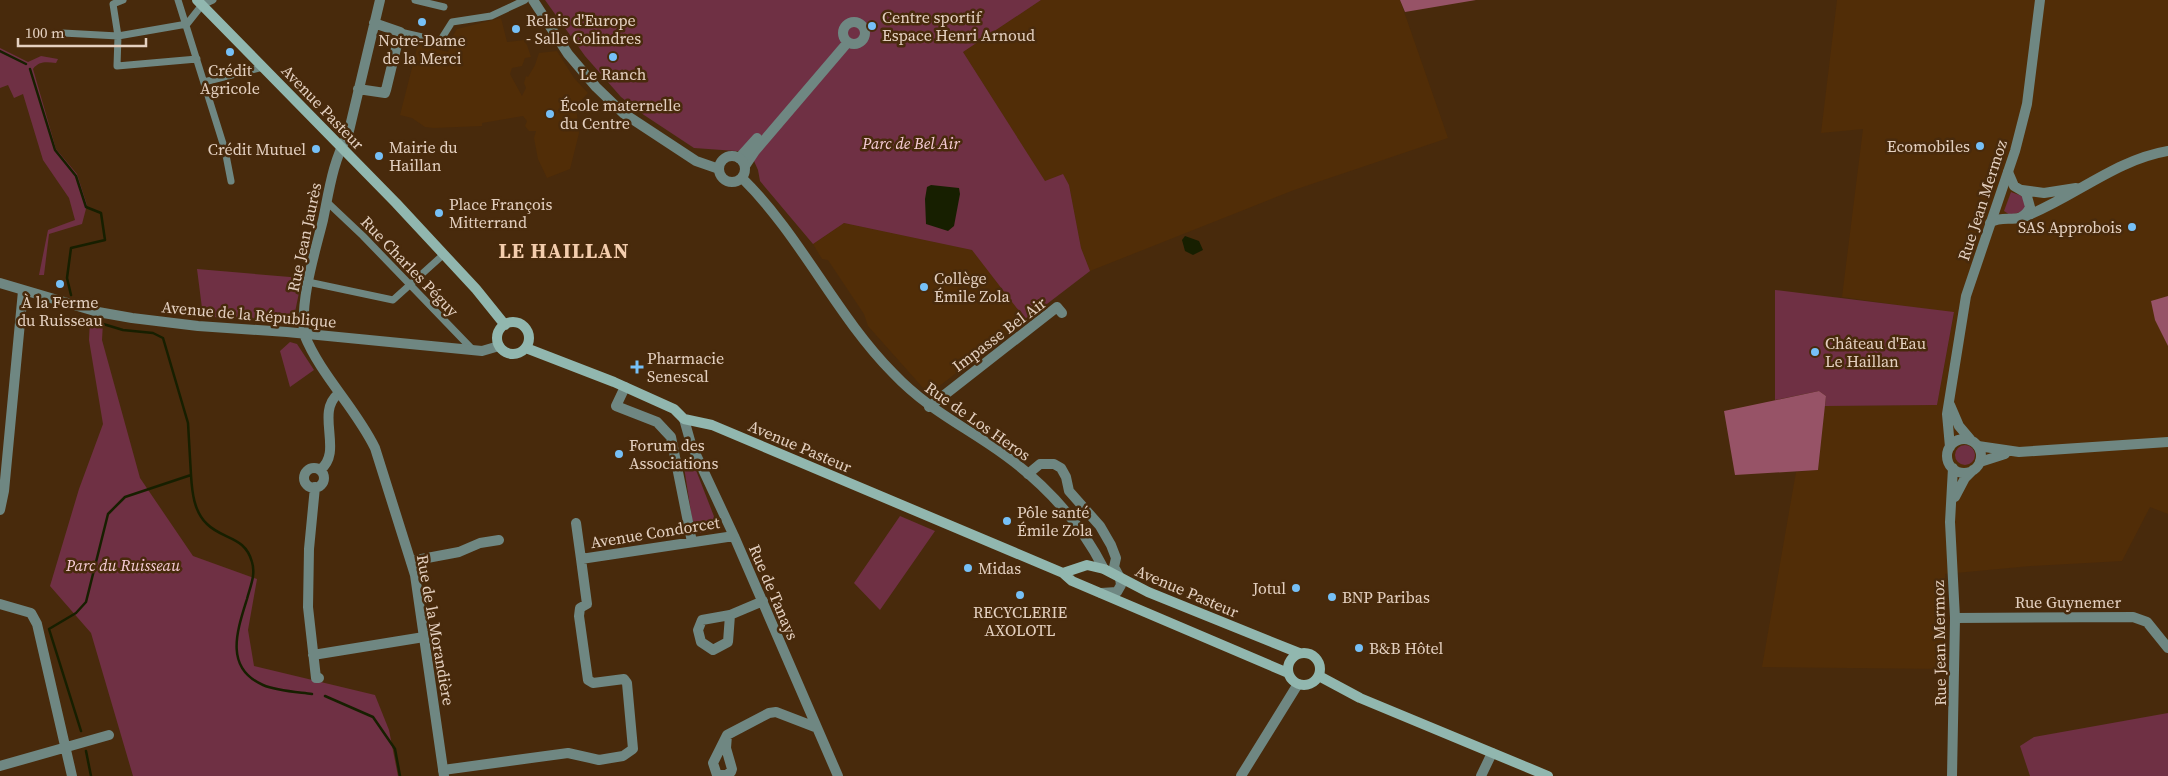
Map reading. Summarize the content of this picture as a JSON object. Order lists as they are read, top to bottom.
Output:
{
  "streets": {
    "main road": ["Avenue Pasteur"],
    "street": [
      "Rue Jean Mermoz",
      "Rue Jean Jaurès",
      "Rue Charles Péguy",
      "Avenue de la République",
      "Impasse Bel Air",
      "Rue de Los Heros",
      "Avenue Condorcet",
      "Rue de Tanays",
      "Rue Guynemer",
      "Rue de la Morandière"
    ]
  },
  "crossings": [
    ["Avenue Pasteur", "Rue Jean Jaurès"],
    ["Avenue Pasteur", "Avenue de la République"],
    ["Avenue Pasteur", "Rue de Los Heros"],
    ["Avenue Pasteur", "Rue de Tanays"],
    ["Rue Jean Mermoz", "Rue Guynemer"],
    ["Rue Jean Jaurès", "Rue Charles Péguy"],
    ["Rue Jean Jaurès", "Avenue de la République"],
    ["Rue Jean Jaurès", "Rue de la Morandière"],
    ["Rue Charles Péguy", "Avenue de la République"],
    ["Avenue de la République", "Rue de la Morandière"],
    ["Impasse Bel Air", "Rue de Los Heros"],
    ["Avenue Condorcet", "Rue de Tanays"],
    ["Avenue Condorcet", "Rue de la Morandière"]
  ],
  "districts": ["LE HAILLAN"],
  "parks": ["Parc de Bel Air", "Parc du Ruisseau"],
  "places": {
    "other": [
      "Notre-Dame de la Merci",
      "Centre sportif Espace Henri Arnoud",
      "Relais d'Europe - Salle Colindres",
      "Crédit Agricole",
      "Le Ranch",
      "École maternelle du Centre",
      "Ecomobiles",
      "Crédit Mutuel",
      "Mairie du Haillan",
      "Place François Mitterrand",
      "SAS Approbois",
      "À la Ferme du Ruisseau",
      "Collège Émile Zola",
      "Château d'Eau Le Haillan",
      "Forum des Associations",
      "Pôle santé Émile Zola",
      "Midas",
      "Jotul",
      "RECYCLERIE AXOLOTL",
      "BNP Paribas",
      "B&B Hôtel"
    ],
    "health": ["Pharmacie Senescal"]
  },
  "scale_bar": "100 m"
}
